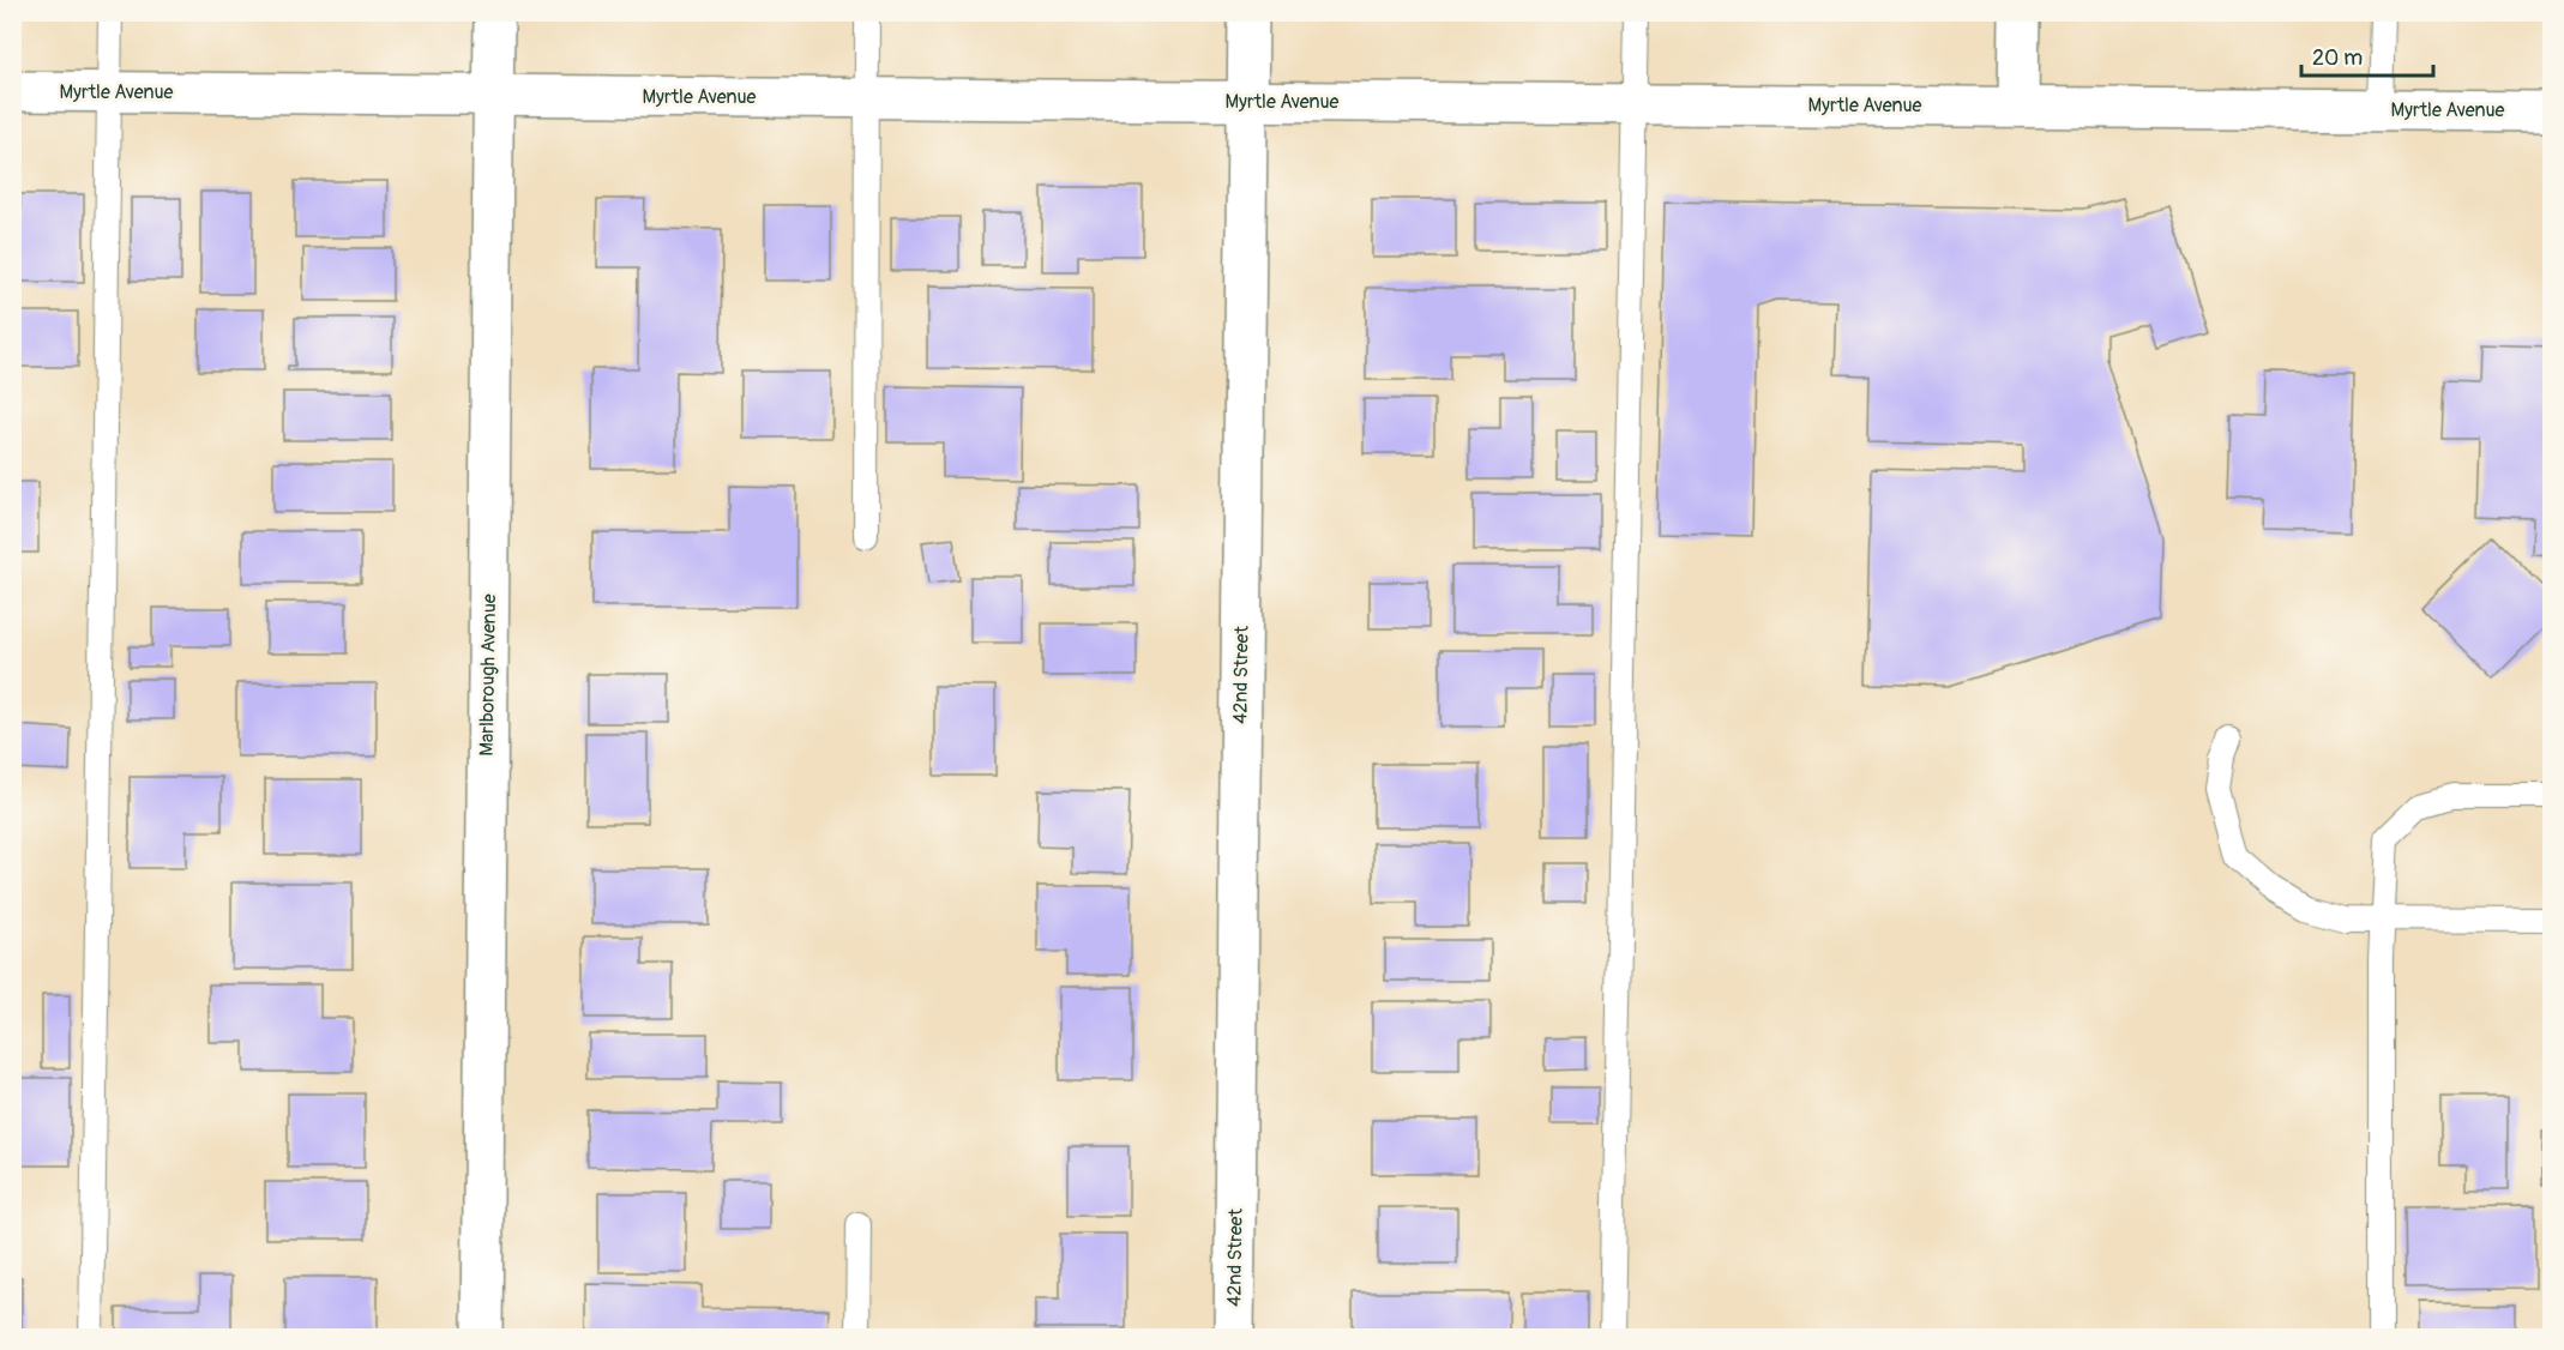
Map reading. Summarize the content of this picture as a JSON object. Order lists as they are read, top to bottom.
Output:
{
  "streets": {
    "street": ["Myrtle Avenue", "Marlborough Avenue", "42nd Street"]
  },
  "crossings": [
    ["Myrtle Avenue", "Marlborough Avenue"],
    ["Myrtle Avenue", "42nd Street"]
  ],
  "scale_bar": "20 m"
}
